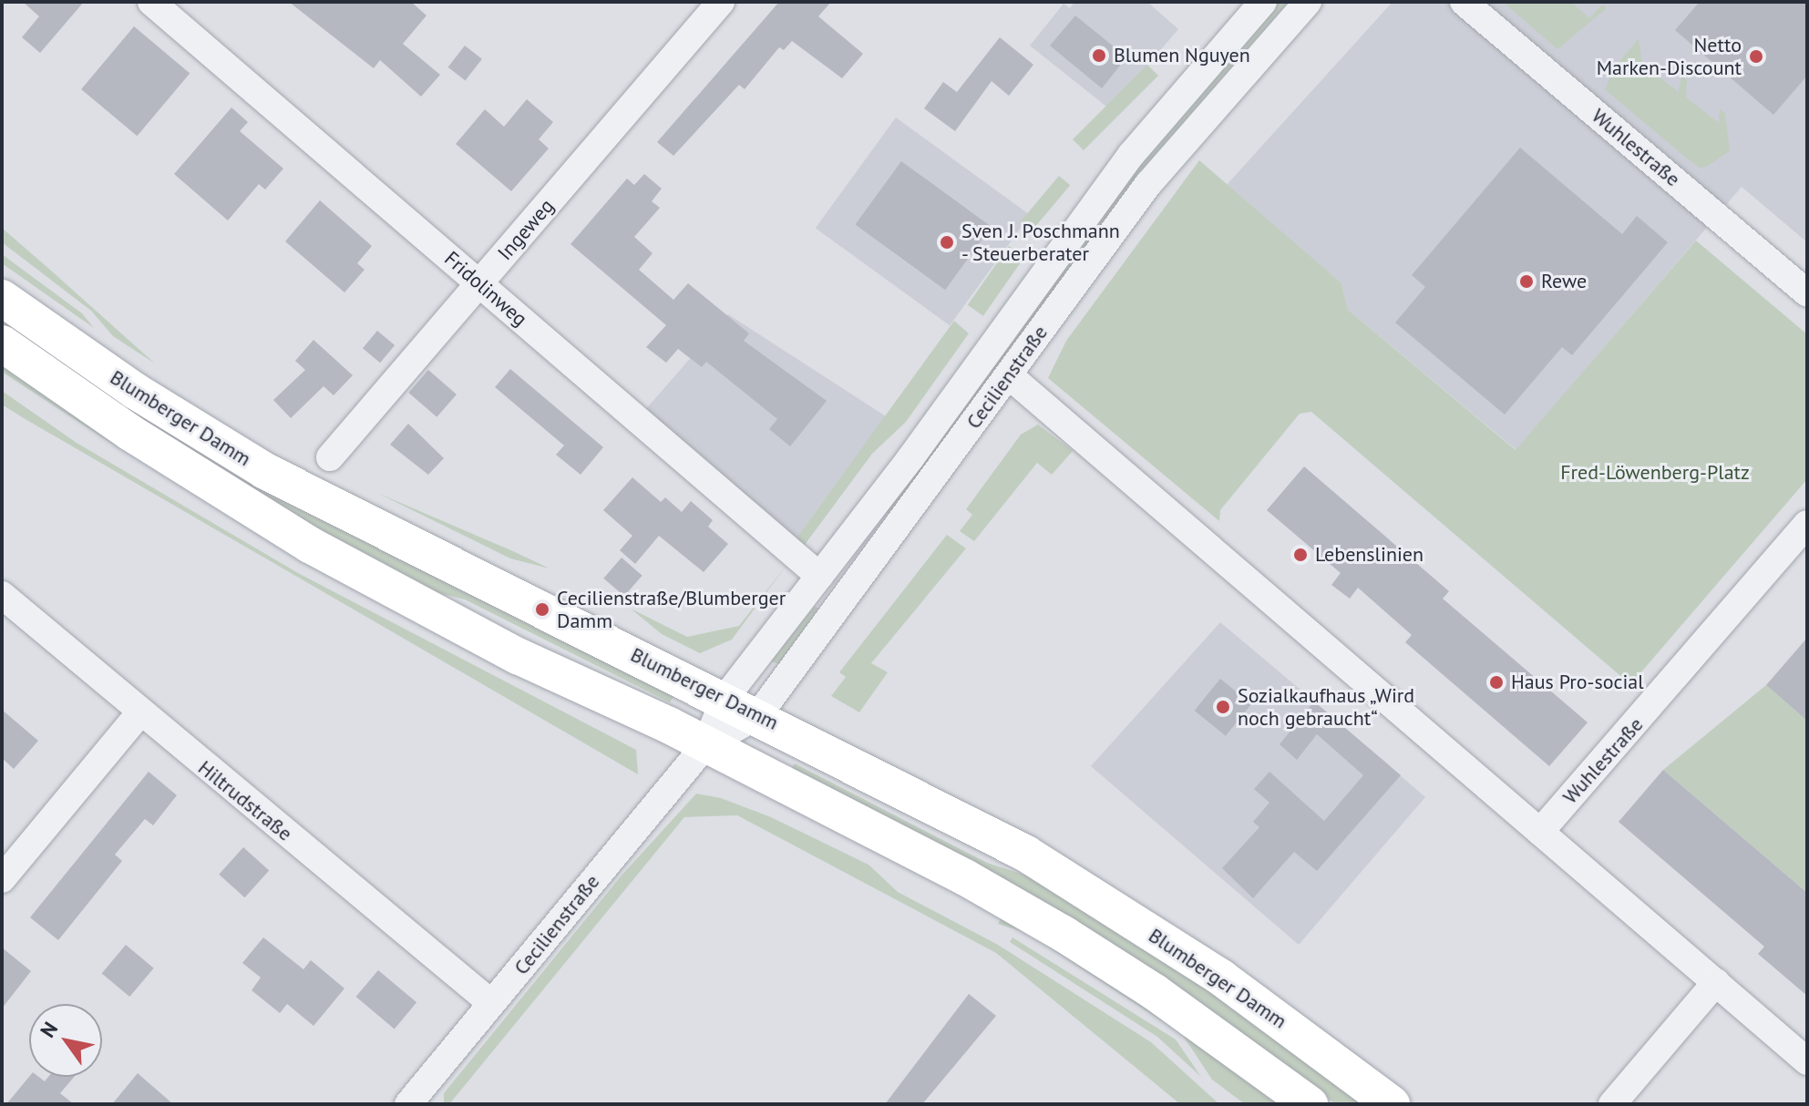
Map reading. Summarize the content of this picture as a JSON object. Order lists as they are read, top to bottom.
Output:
{
  "streets": {
    "main road": ["Blumberger Damm"],
    "street": [
      "Wuhlestraße",
      "Ingeweg",
      "Fridolinweg",
      "Cecilienstraße",
      "Hiltrudstraße"
    ]
  },
  "crossings": [
    ["Ingeweg", "Fridolinweg"],
    ["Fridolinweg", "Cecilienstraße"],
    ["Cecilienstraße", "Blumberger Damm"],
    ["Cecilienstraße", "Hiltrudstraße"]
  ],
  "parks": ["Fred-Löwenberg-Platz"],
  "places": [
    "Blumen Nguyen",
    "Netto Marken-Discount",
    "Sven J. Poschmann - Steuerberater",
    "Rewe",
    "Lebenslinien",
    "Cecilienstraße/Blumberger Damm",
    "Haus Pro-social",
    "Sozialkaufhaus „Wird noch gebraucht“"
  ],
  "north": "top left"
}
